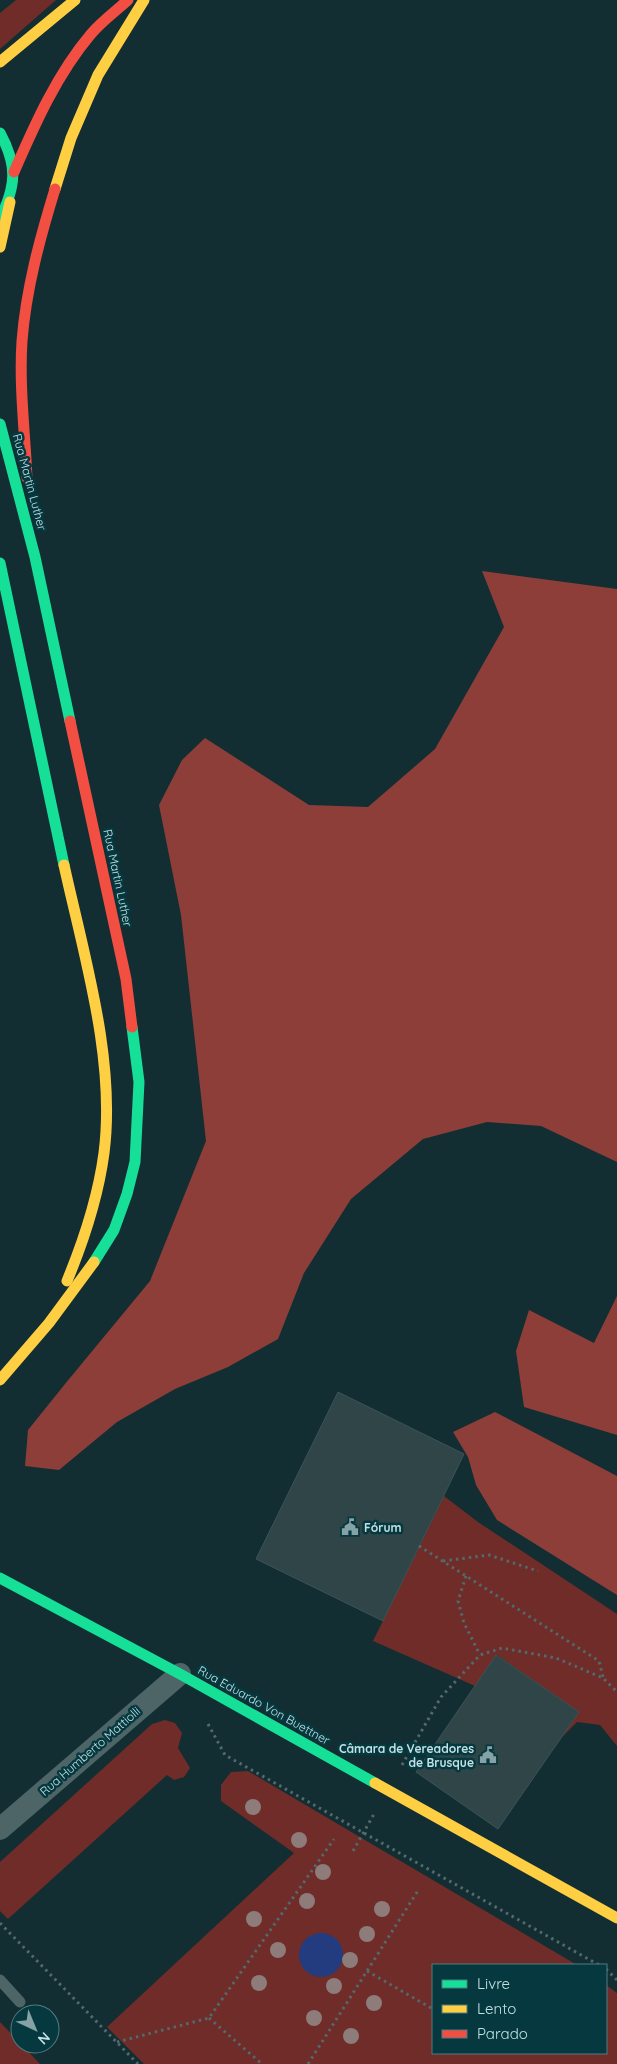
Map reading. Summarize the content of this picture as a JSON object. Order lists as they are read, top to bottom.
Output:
{
  "streets": {
    "main road": ["Rua Martin Luther", "Rua Eduardo Von Buettner"],
    "street": ["Rua Humberto Mattiolli"]
  },
  "crossings": [
    ["Rua Eduardo Von Buettner", "Rua Humberto Mattiolli"]
  ],
  "places": {
    "public building": ["Fórum", "Câmara de Vereadores de Brusque"]
  },
  "legend": ["Livre", "Lento", "Parado"],
  "north": "bottom right"
}
